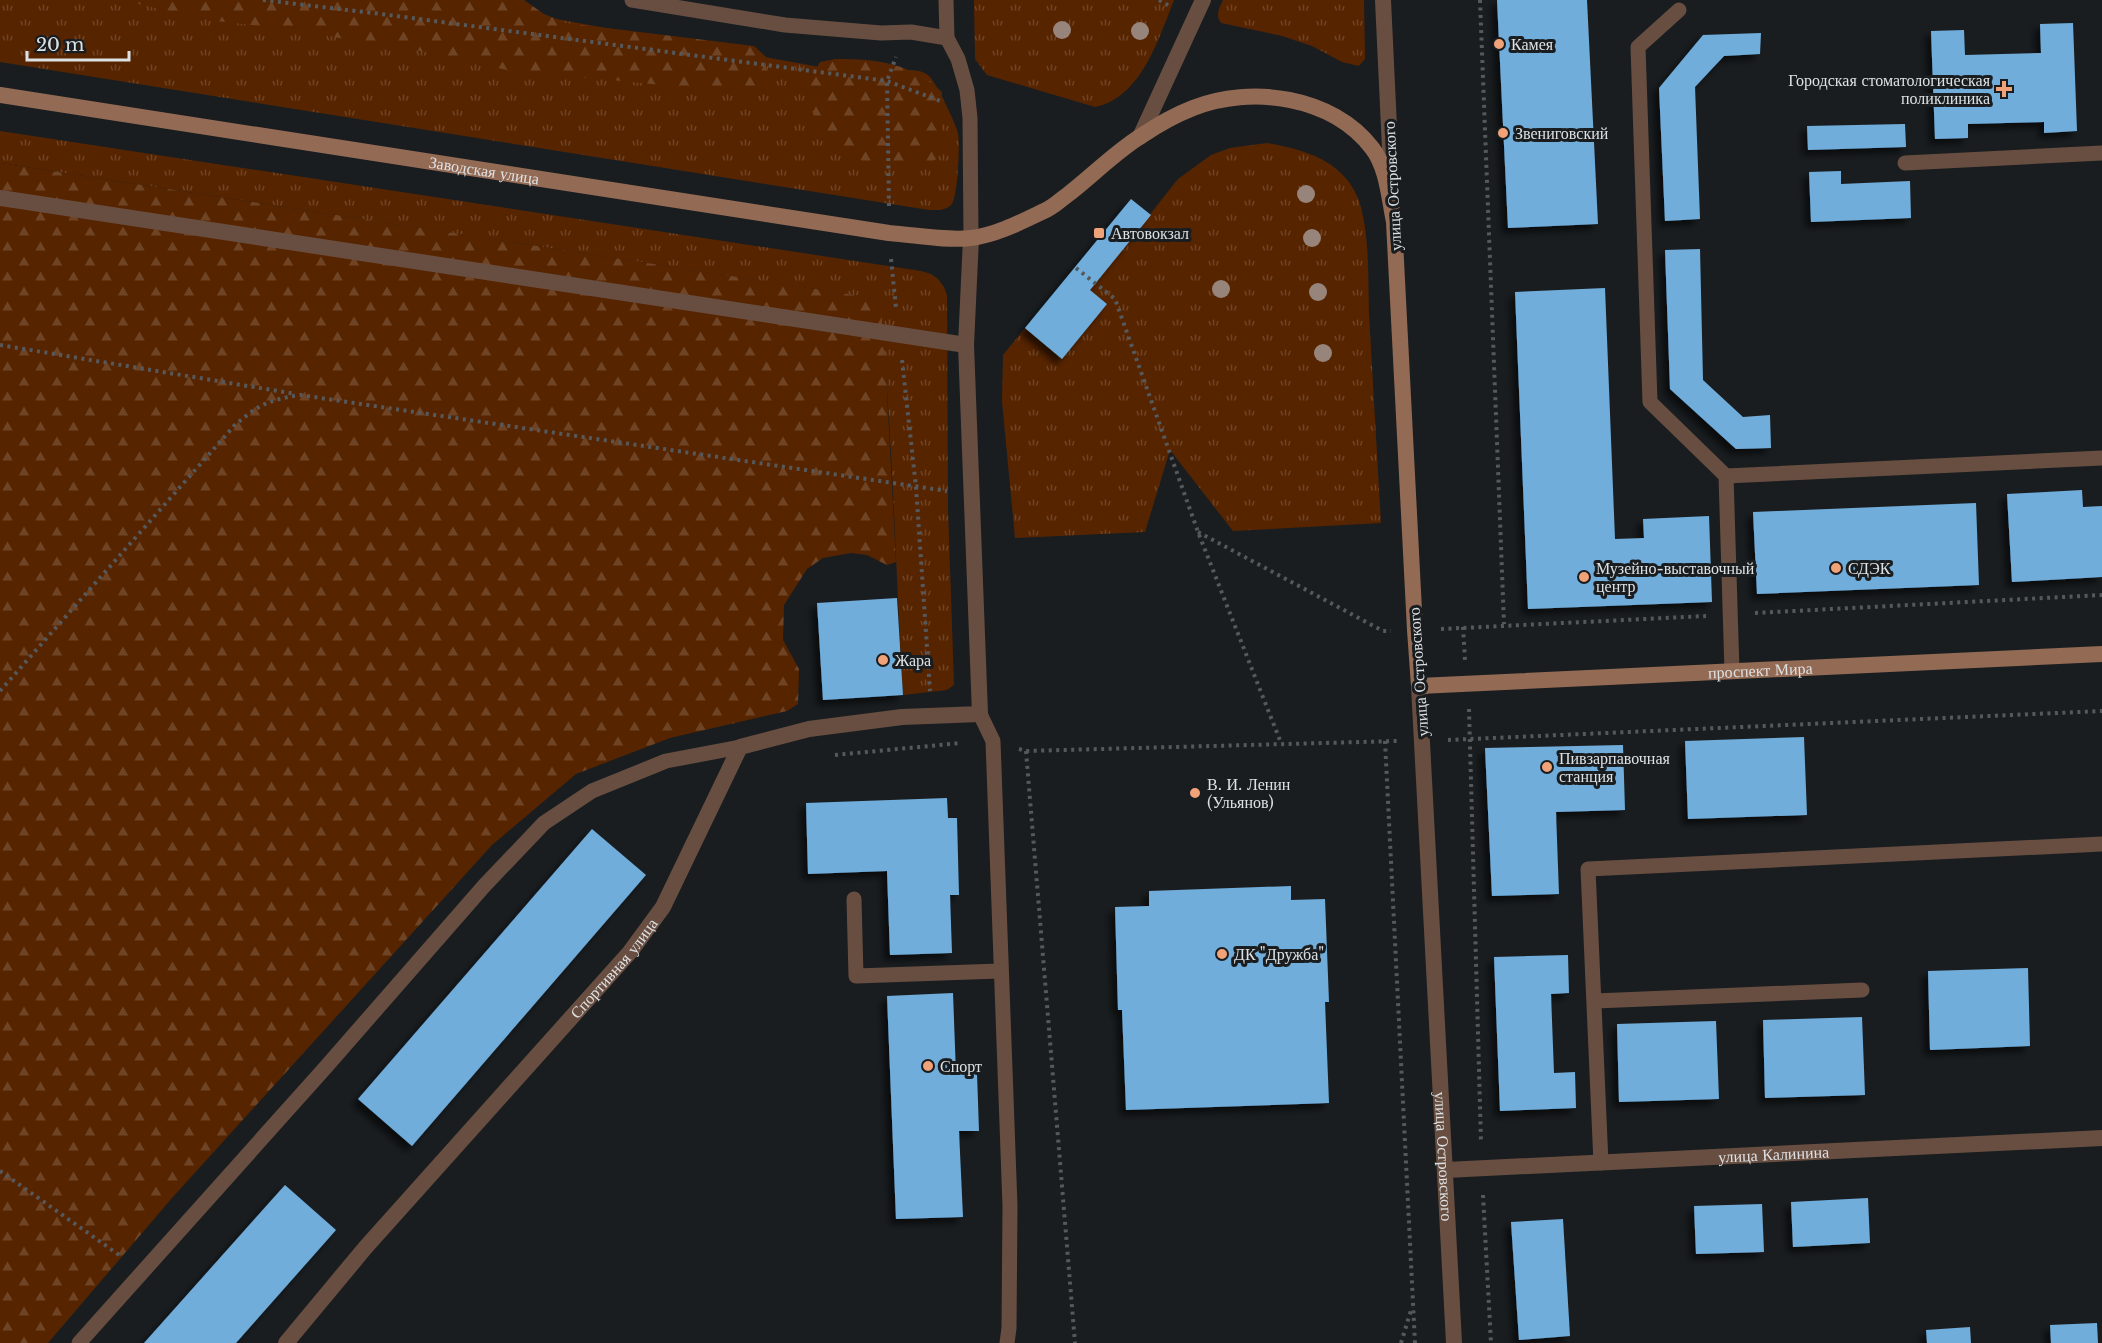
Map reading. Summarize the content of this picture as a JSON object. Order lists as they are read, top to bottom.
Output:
{
  "streets": {
    "main road": ["Заводская улица", "улица Островского", "проспект Мира"],
    "street": ["Спортивная улица", "улица Калинина"]
  },
  "crossings": [
    ["Заводская улица", "улица Островского"],
    ["улица Островского", "проспект Мира"],
    ["улица Островского", "улица Калинина"]
  ],
  "places": {
    "other": [
      "Камея",
      "Звениговский",
      "СДЭК",
      "Музейно-выставочный центр",
      "Жара",
      "Пивзарпавочная станция",
      "В. И. Ленин (Ульянов)",
      "ДК \"Дружба\"",
      "Спорт"
    ],
    "health": ["Городская стоматологическая поликлиника"],
    "transit": ["Автовокзал"]
  },
  "scale_bar": "20 m"
}
